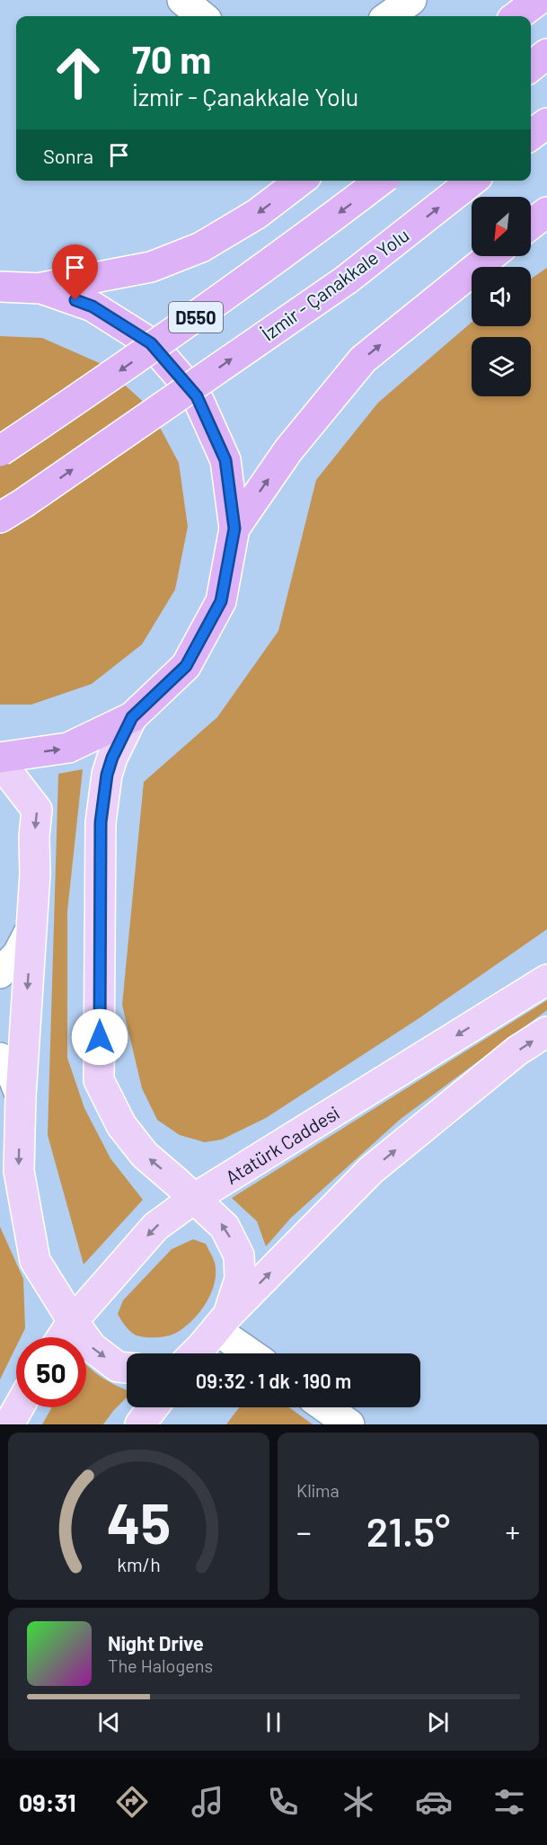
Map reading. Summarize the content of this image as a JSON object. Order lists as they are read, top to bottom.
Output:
{
  "streets": {
    "highway": ["İzmir - Çanakkale Yolu", "D550"],
    "main road": ["Atatürk Caddesi"]
  },
  "north": "bottom left",
  "page": {
    "turn": ["70 m", "İzmir - Çanakkale Yolu"],
    "then": "Sonra",
    "limit": "50",
    "trip": "09:32 · 1 dk · 190 m",
    "tile": "Klima",
    "heat": ["−", "21.5°", "+"],
    "song": ["Night Drive", "The Halogens"],
    "tabs": "09:31",
    "gauge": ["45", "km/h"]
  }
}
